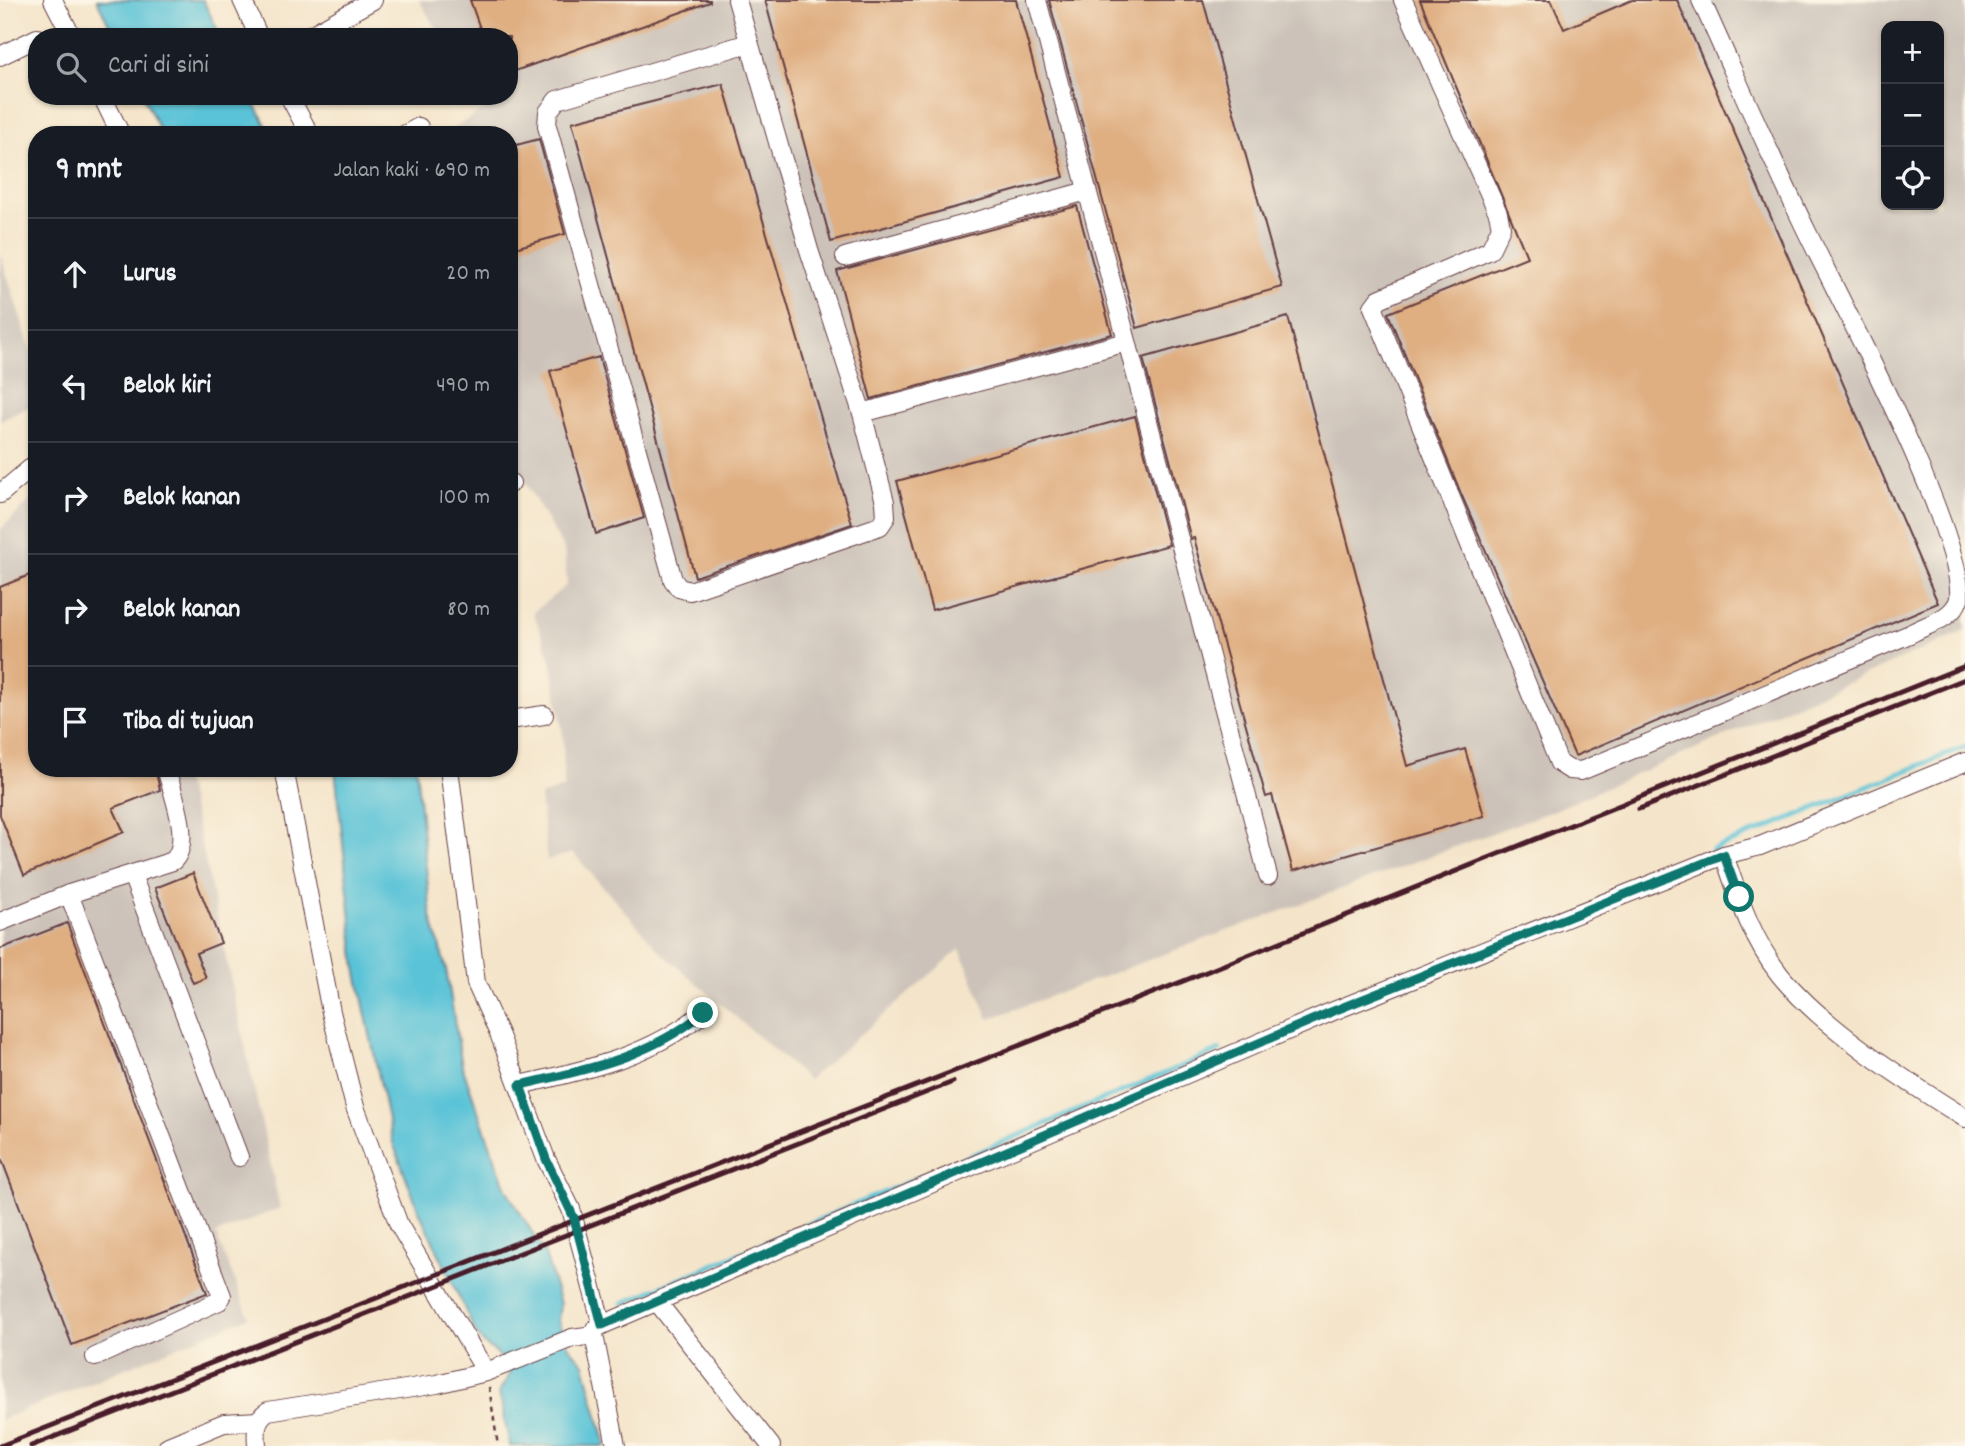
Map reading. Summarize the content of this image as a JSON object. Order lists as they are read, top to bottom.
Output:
{
  "page": {
    "map_buttons": ["+", "−"],
    "search": "Cari di sini",
    "heading": ["9 mnt", "Jalan kaki · 690 m"],
    "list": [
      ["Lurus", "20 m"],
      ["Belok kiri", "490 m"],
      ["Belok kanan", "100 m"],
      ["Belok kanan", "80 m"],
      "Tiba di tujuan"
    ]
  }
}
